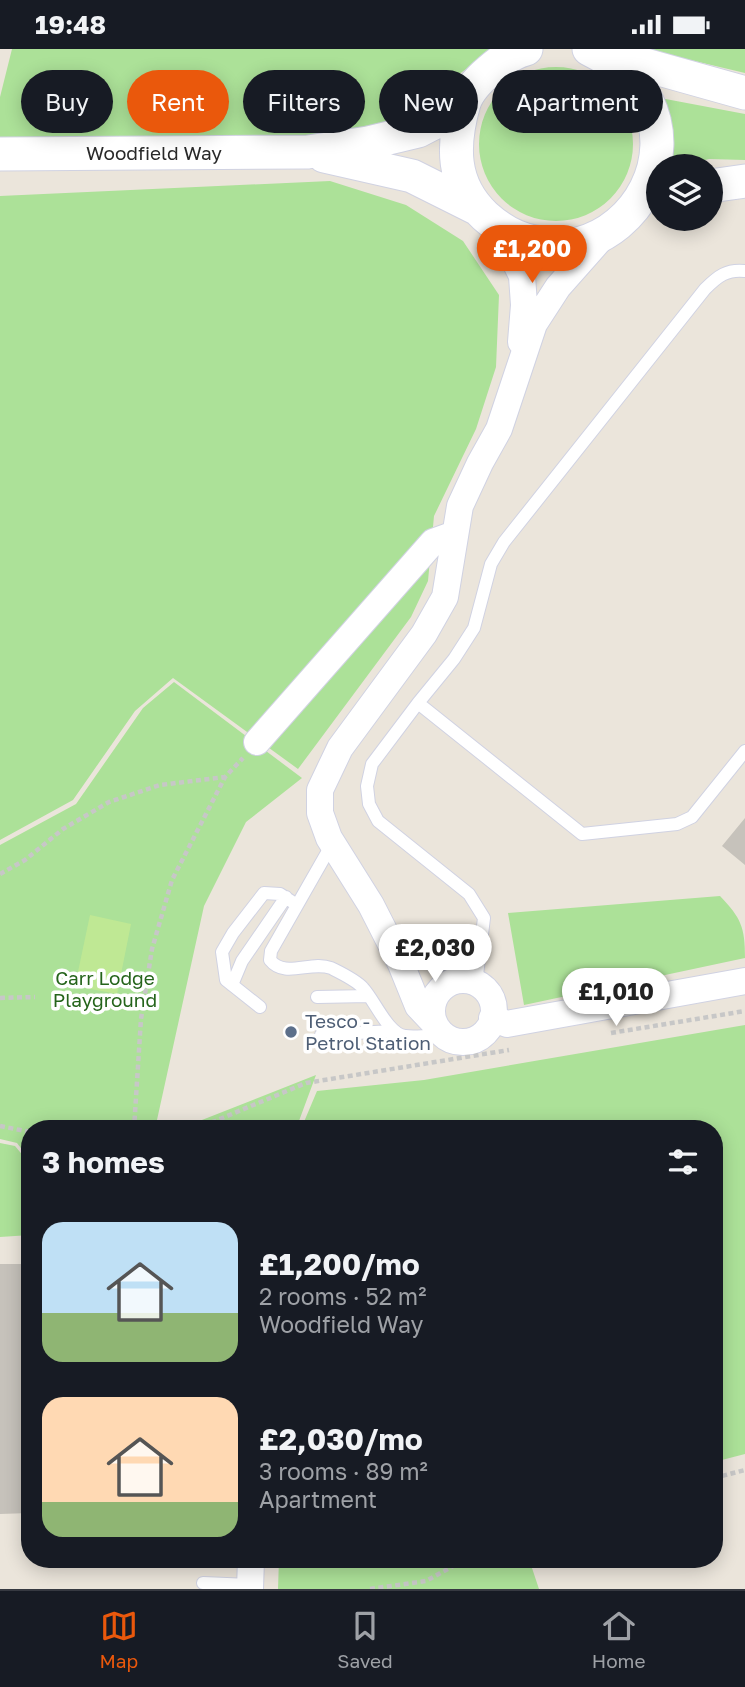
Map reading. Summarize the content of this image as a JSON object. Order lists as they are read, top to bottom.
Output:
{
  "streets": {
    "street": ["Woodfield Way"]
  },
  "parks": ["Carr Lodge Playground"],
  "places": ["Tesco - Petrol Station"],
  "page": {
    "status": "19:48",
    "chip": [
      "Buy",
      "Rent",
      "Filters",
      "New",
      "Apartment"
    ],
    "price": ["£1,200", "£2,030", "£1,010"],
    "heading": "3 homes",
    "list": [
      {
        "name": "£1,200/mo",
        "note": "2 rooms · 52 m² · Woodfield Way"
      },
      {
        "name": "£2,030/mo",
        "note": "3 rooms · 89 m² · Apartment"
      }
    ],
    "tabs": ["Map", "Saved", "Home"]
  }
}
